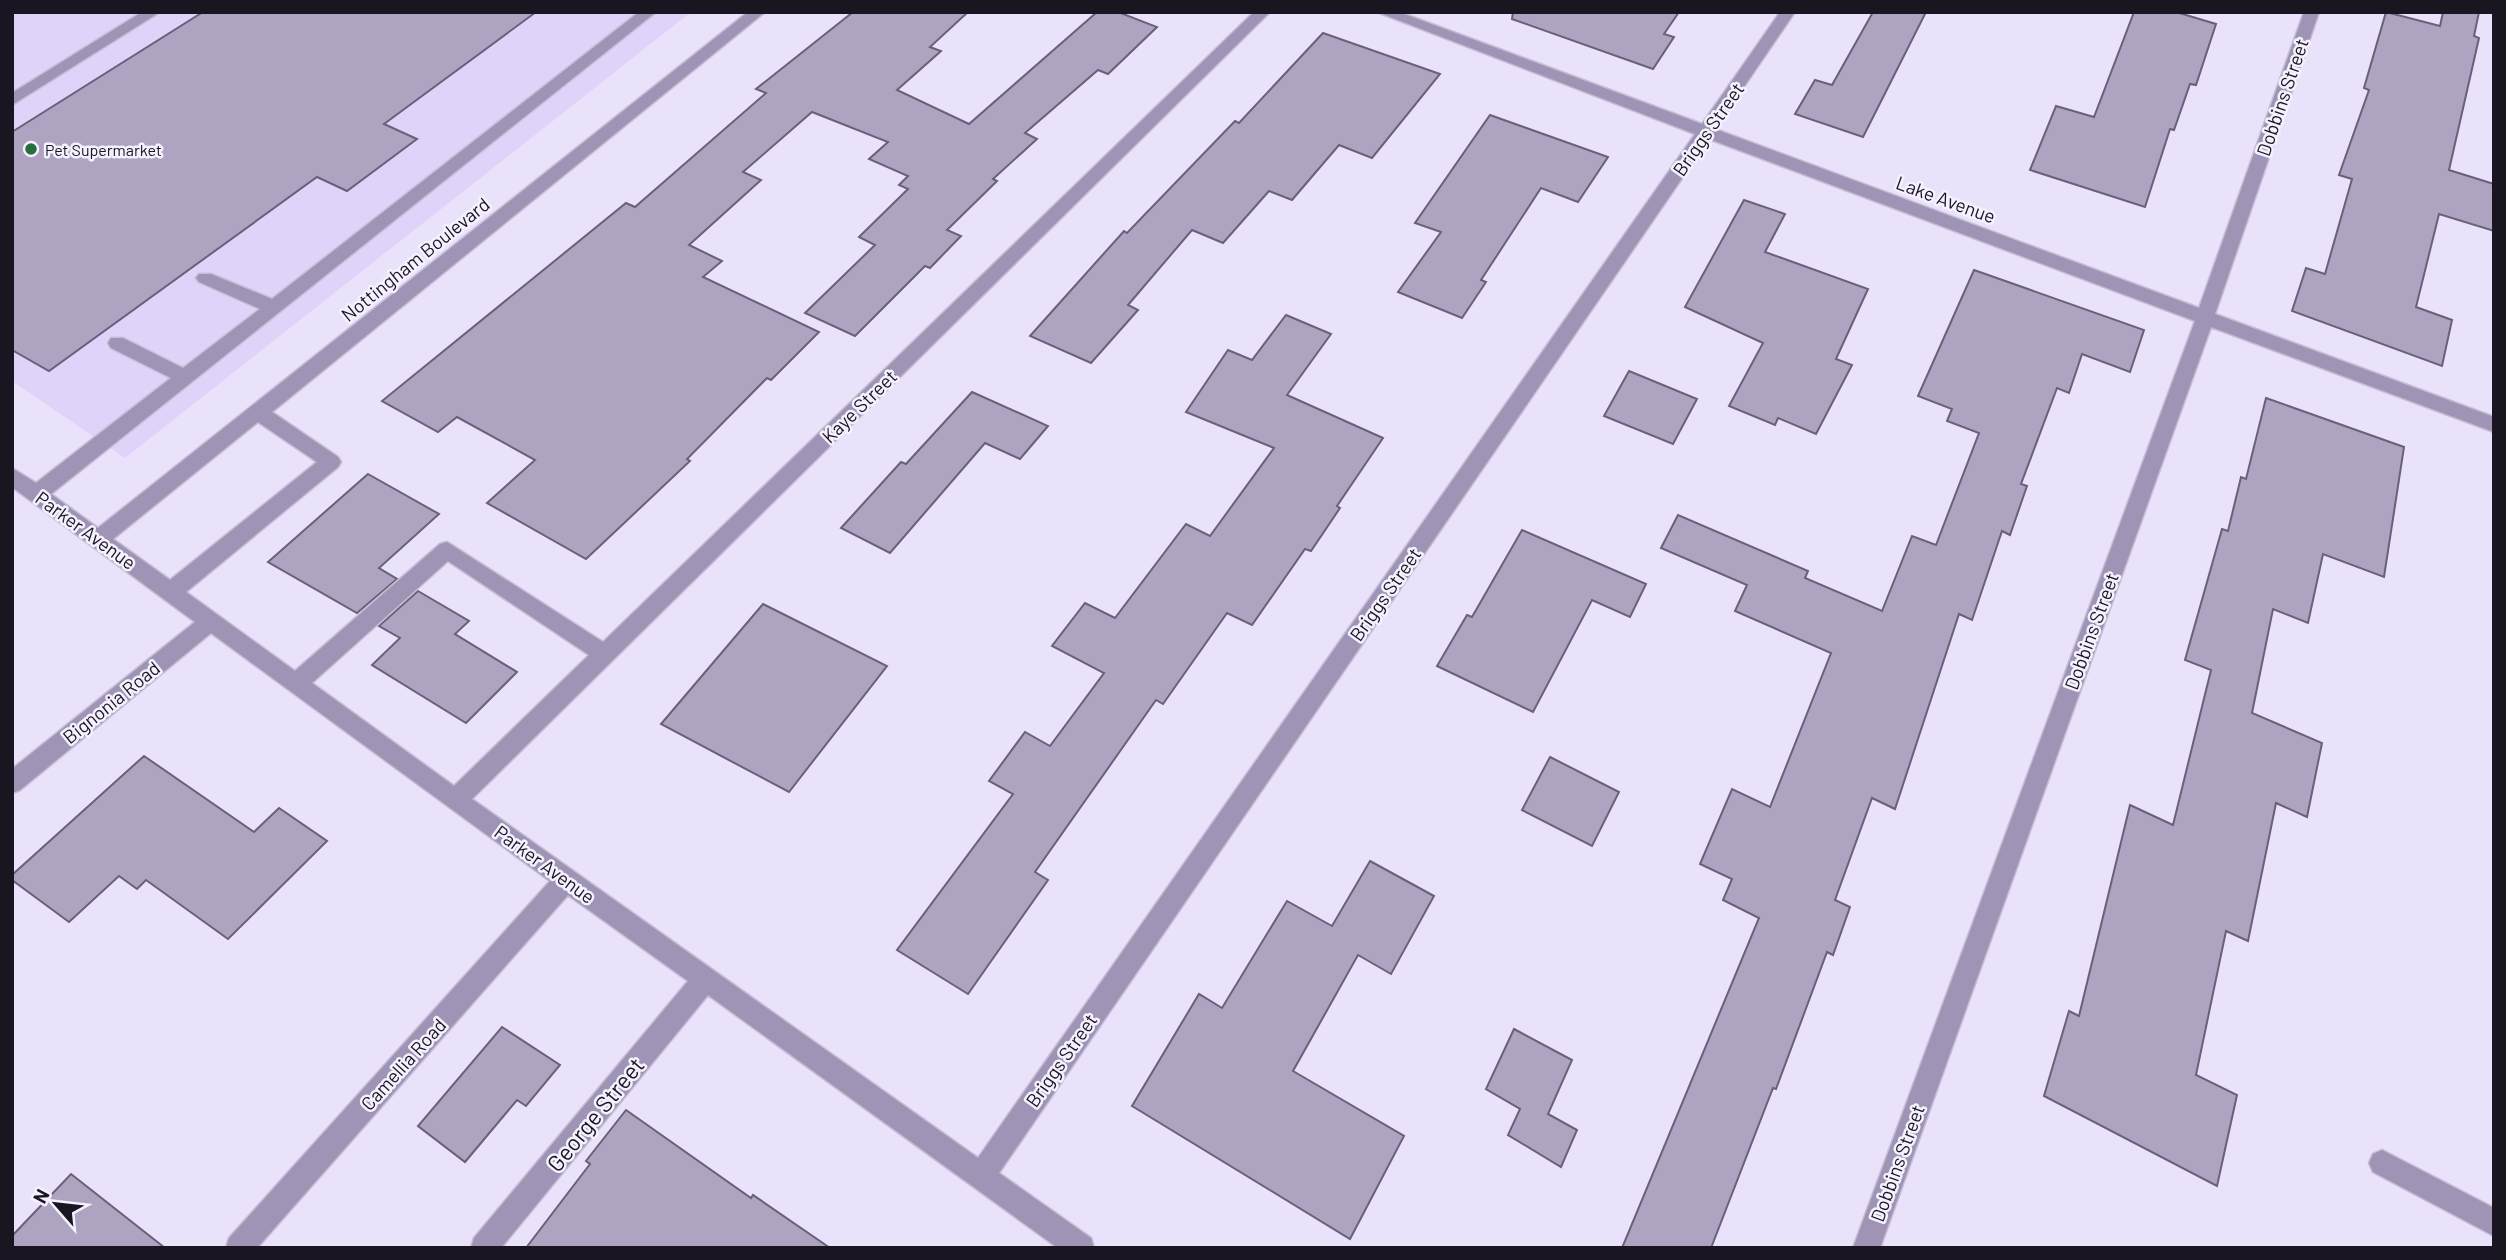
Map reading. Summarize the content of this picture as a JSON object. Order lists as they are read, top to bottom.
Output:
{
  "streets": {
    "street": [
      "Dobbins Street",
      "Briggs Street",
      "Lake Avenue",
      "Nottingham Boulevard",
      "Kaye Street",
      "Parker Avenue",
      "Bignonia Road",
      "Camellia Road",
      "George Street"
    ]
  },
  "crossings": [
    ["Dobbins Street", "Lake Avenue"],
    ["Briggs Street", "Lake Avenue"],
    ["Briggs Street", "Parker Avenue"],
    ["Nottingham Boulevard", "Parker Avenue"],
    ["Kaye Street", "Parker Avenue"],
    ["Parker Avenue", "Bignonia Road"],
    ["Parker Avenue", "Camellia Road"],
    ["Parker Avenue", "George Street"]
  ],
  "places": ["Pet Supermarket"],
  "north": "top left"
}
